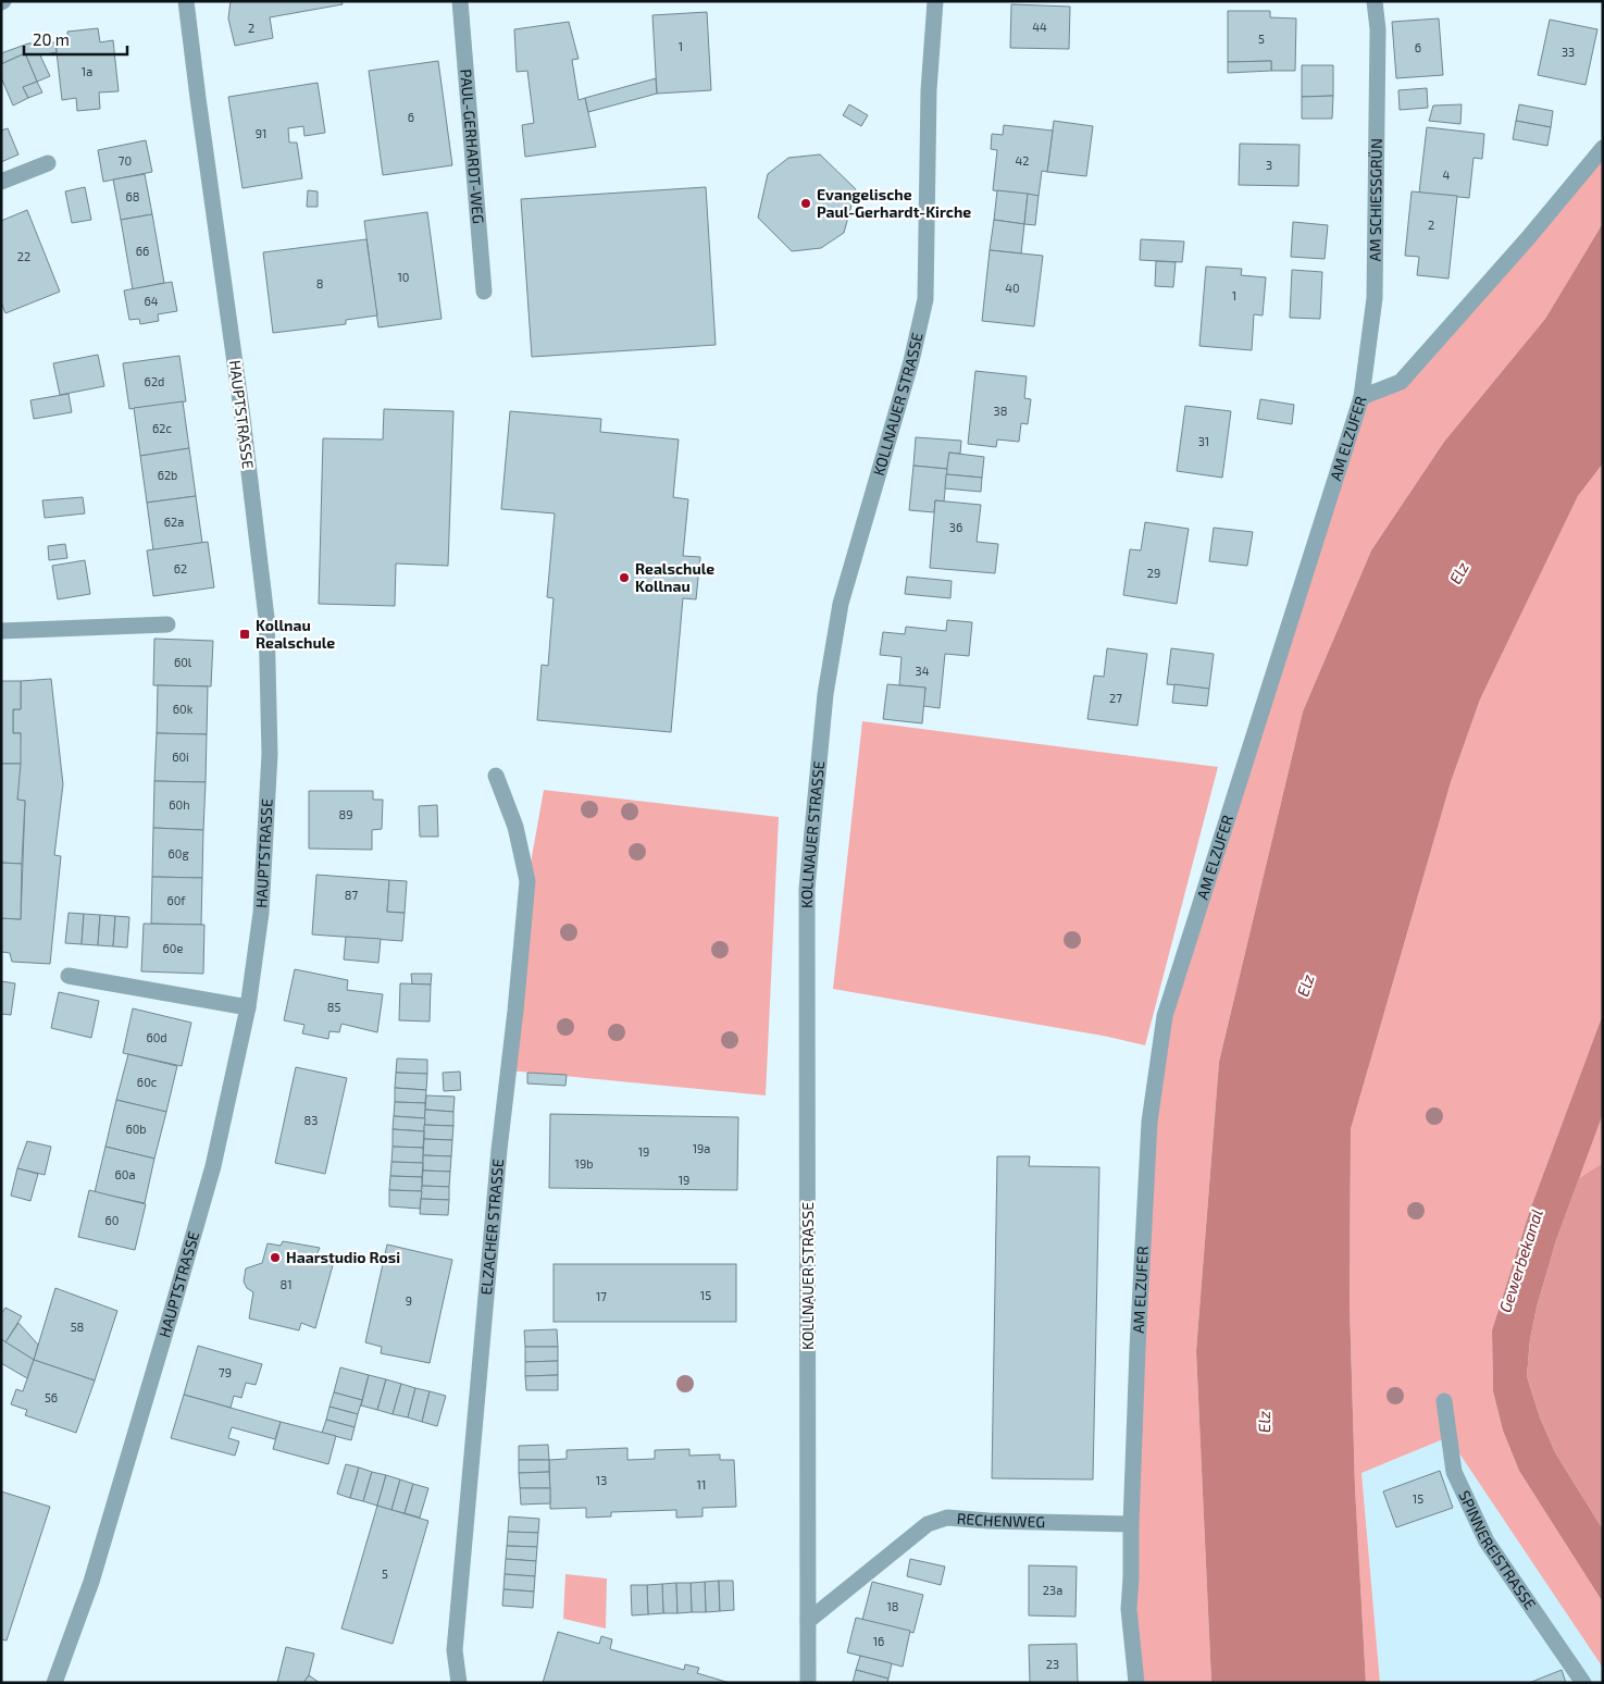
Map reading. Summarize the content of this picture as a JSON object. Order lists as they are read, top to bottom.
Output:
{
  "streets": {
    "street": [
      "PAUL-GERHARDT-WEG",
      "AM SCHIESSGRÜN",
      "KOLLNAUER STRASSE",
      "HAUPTSTRASSE",
      "AM ELZUFER",
      "ELZACHER STRASSE",
      "RECHENWEG",
      "SPINNEREISTRASSE"
    ]
  },
  "crossings": [
    ["AM SCHIESSGRÜN", "AM ELZUFER"],
    ["KOLLNAUER STRASSE", "RECHENWEG"],
    ["AM ELZUFER", "RECHENWEG"]
  ],
  "water": ["Elz", "Gewerbekanal"],
  "places": {
    "other": ["Evangelische Paul-Gerhardt-Kirche", "Realschule Kollnau", "Haarstudio Rosi"],
    "transit": ["Kollnau Realschule"]
  },
  "house_numbers": [
    "44",
    "2",
    "5",
    "1",
    "6",
    "33",
    "1a",
    "6",
    "91",
    "70",
    "42",
    "3",
    "4",
    "68",
    "2",
    "66",
    "22",
    "10",
    "8",
    "40",
    "1",
    "64",
    "62d",
    "38",
    "62c",
    "31",
    "62b",
    "62a",
    "36",
    "62",
    "29",
    "60l",
    "34",
    "27",
    "60k",
    "60i",
    "60h",
    "89",
    "60g",
    "87",
    "60f",
    "60e",
    "85",
    "60d",
    "60c",
    "83",
    "60b",
    "19a",
    "19",
    "19b",
    "60a",
    "19",
    "60",
    "81",
    "15",
    "17",
    "9",
    "58",
    "79",
    "56",
    "13",
    "11",
    "15",
    "5",
    "23a",
    "18",
    "16",
    "23"
  ],
  "scale_bar": "20 m"
}
